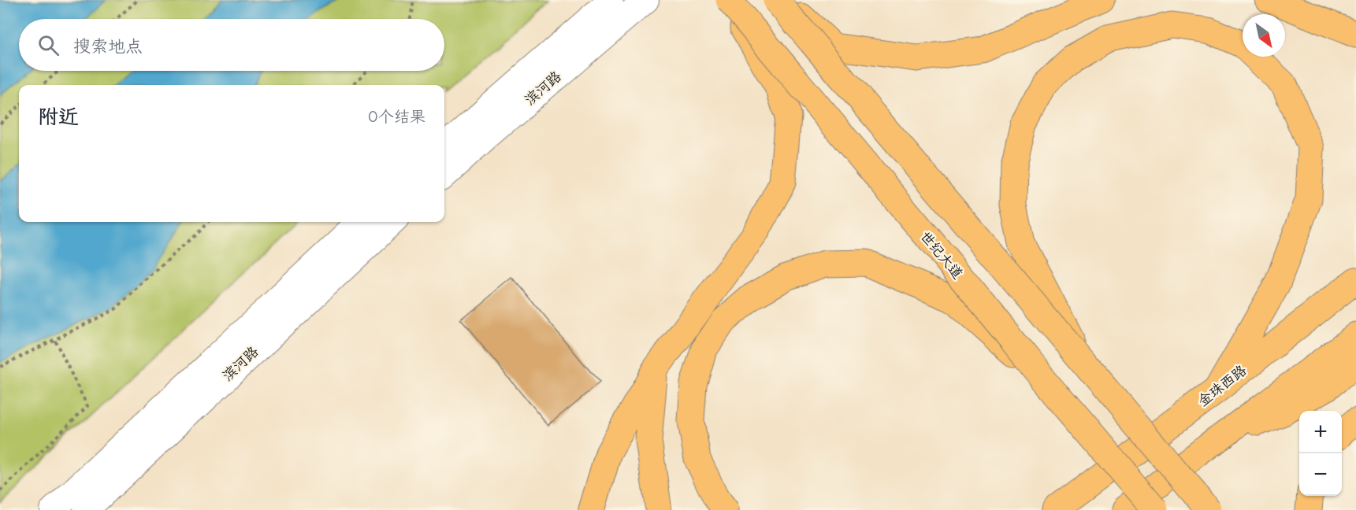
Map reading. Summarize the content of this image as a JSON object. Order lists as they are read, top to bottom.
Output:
{
  "streets": {
    "highway": ["世纪大道", "金珠西路"],
    "street": ["滨河路"]
  },
  "north": "bottom right",
  "page": {
    "search": "搜索地点",
    "heading": ["附近", "0个结果"],
    "map_buttons": ["+", "−"]
  }
}
